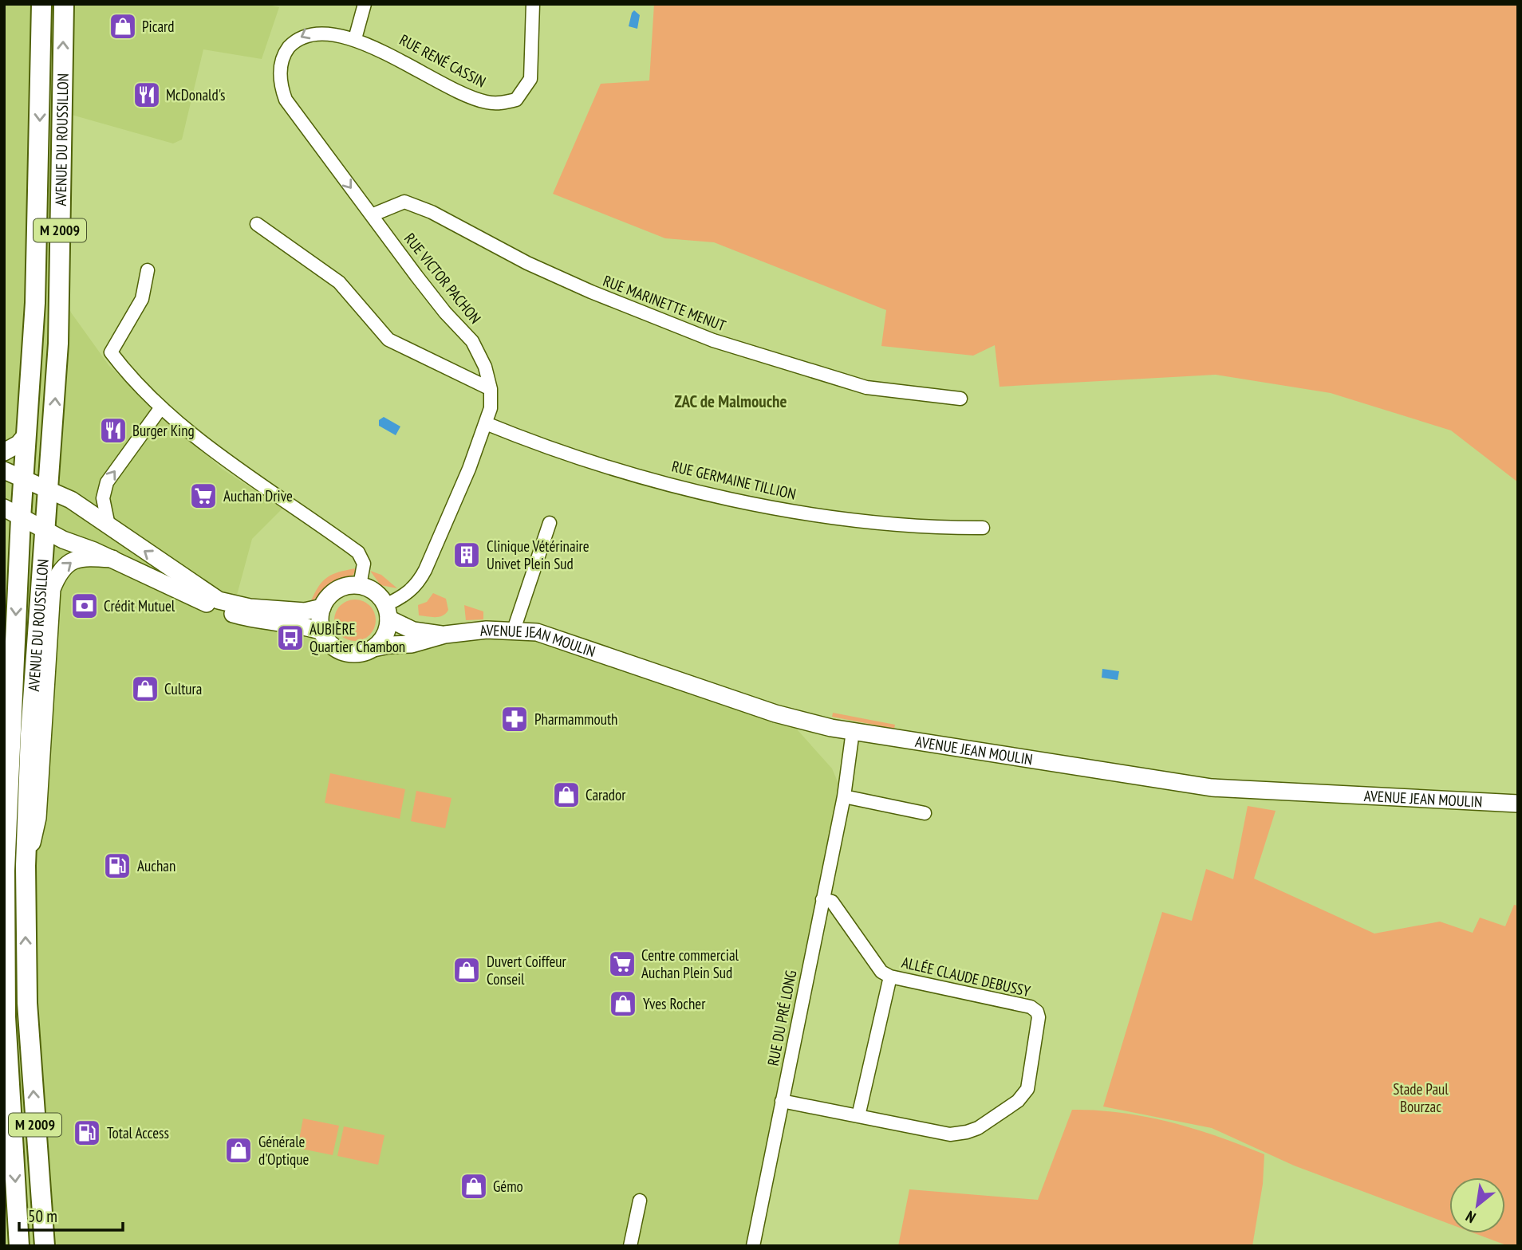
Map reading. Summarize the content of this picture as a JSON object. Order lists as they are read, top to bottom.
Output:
{
  "streets": {
    "main road": ["AVENUE DU ROUSSILLON", "M 2009", "AVENUE JEAN MOULIN"],
    "street": [
      "RUE RENÉ CASSIN",
      "RUE VICTOR PACHON",
      "RUE MARINETTE MENUT",
      "RUE GERMAINE TILLION",
      "ALLÉE CLAUDE DEBUSSY",
      "RUE DU PRÉ LONG"
    ]
  },
  "crossings": [
    ["RUE RENÉ CASSIN", "RUE VICTOR PACHON"],
    ["RUE VICTOR PACHON", "RUE MARINETTE MENUT"],
    ["RUE VICTOR PACHON", "RUE GERMAINE TILLION"],
    ["RUE VICTOR PACHON", "AVENUE JEAN MOULIN"],
    ["AVENUE JEAN MOULIN", "RUE DU PRÉ LONG"],
    ["ALLÉE CLAUDE DEBUSSY", "RUE DU PRÉ LONG"]
  ],
  "districts": ["ZAC de Malmouche"],
  "parks": ["Stade Paul Bourzac"],
  "places": {
    "shop": [
      "Picard",
      "Cultura",
      "Carador",
      "Duvert Coiffeur Conseil",
      "Yves Rocher",
      "Générale d'Optique",
      "Gémo"
    ],
    "restaurant": ["McDonald's", "Burger King"],
    "supermarket": ["Auchan Drive", "Centre commercial Auchan Plein Sud"],
    "building": ["Clinique Vétérinaire Univet Plein Sud"],
    "bank": ["Crédit Mutuel"],
    "bus stop": ["AUBIÈRE Quartier Chambon"],
    "pharmacy": ["Pharmammouth"],
    "fuel station": ["Auchan", "Total Access"]
  },
  "scale_bar": "50 m",
  "north": "bottom left"
}
